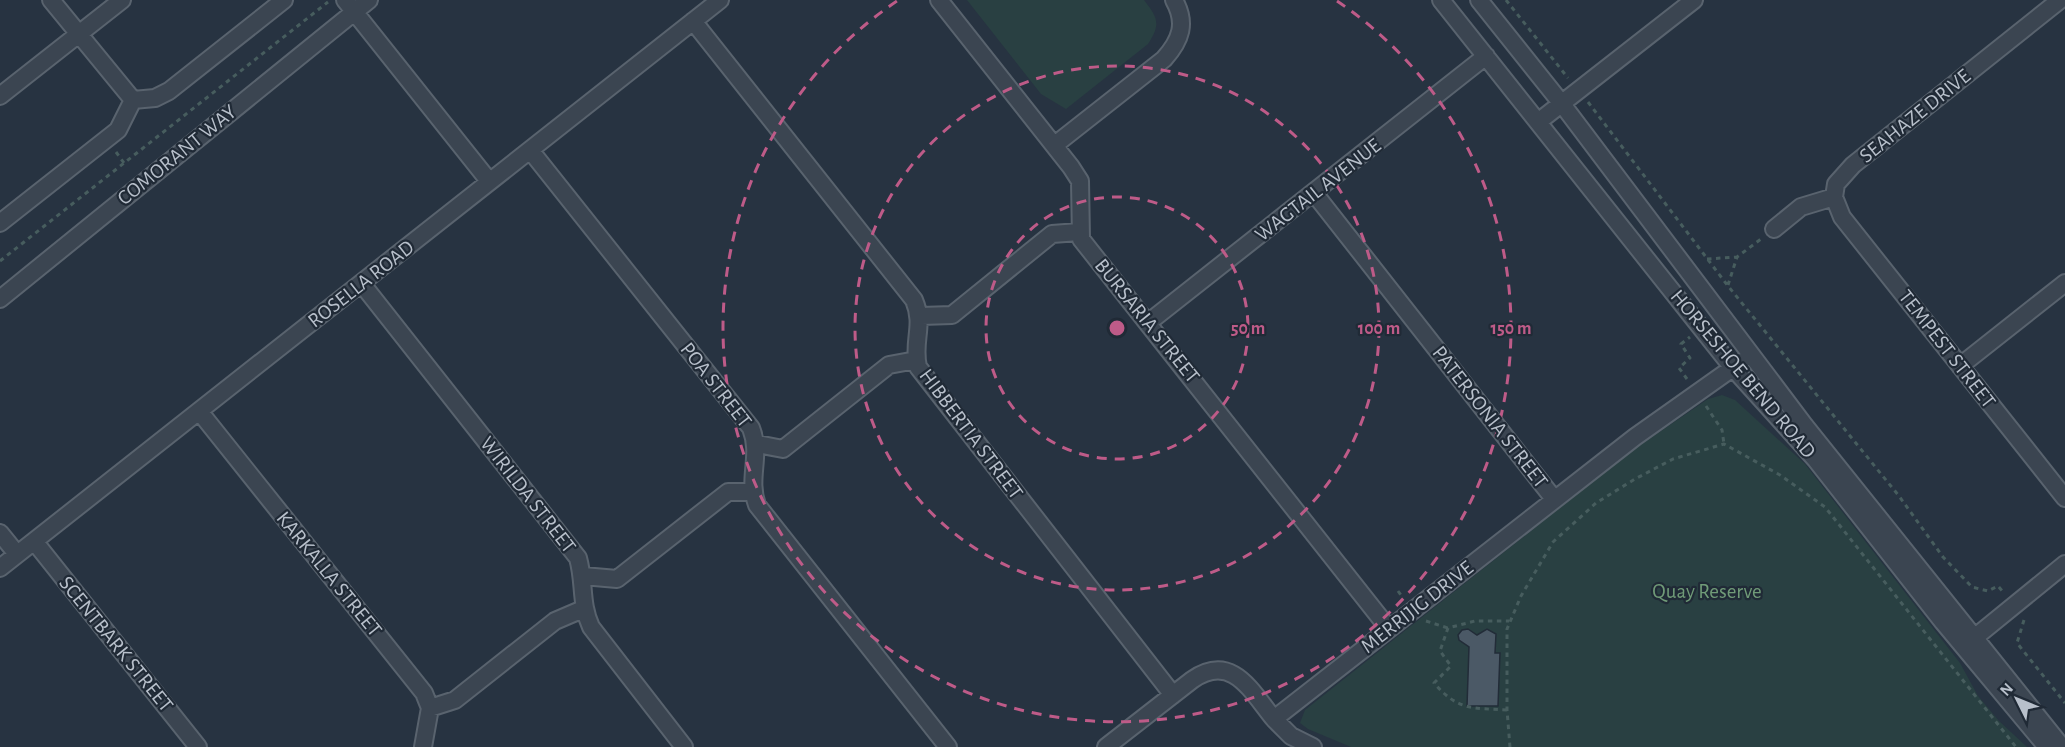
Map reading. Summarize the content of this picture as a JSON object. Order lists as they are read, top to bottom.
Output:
{
  "streets": {
    "street": [
      "SEAHAZE DRIVE",
      "COMORANT WAY",
      "WAGTAIL AVENUE",
      "ROSELLA ROAD",
      "BURSARIA STREET",
      "TEMPEST STREET",
      "HORSESHOE BEND ROAD",
      "POA STREET",
      "PATERSONIA STREET",
      "HIBBERTIA STREET",
      "WIRILDA STREET",
      "KARKALLA STREET",
      "MERRIJIG DRIVE",
      "SCENTBARK STREET"
    ]
  },
  "crossings": [
    ["SEAHAZE DRIVE", "TEMPEST STREET"],
    ["WAGTAIL AVENUE", "BURSARIA STREET"],
    ["WAGTAIL AVENUE", "HORSESHOE BEND ROAD"],
    ["WAGTAIL AVENUE", "PATERSONIA STREET"],
    ["ROSELLA ROAD", "POA STREET"],
    ["ROSELLA ROAD", "WIRILDA STREET"],
    ["ROSELLA ROAD", "KARKALLA STREET"],
    ["ROSELLA ROAD", "SCENTBARK STREET"],
    ["BURSARIA STREET", "MERRIJIG DRIVE"],
    ["HORSESHOE BEND ROAD", "MERRIJIG DRIVE"],
    ["PATERSONIA STREET", "MERRIJIG DRIVE"]
  ],
  "parks": ["Quay Reserve"],
  "north": "top left",
  "rings": ["50 m", "100 m", "150 m"]
}
